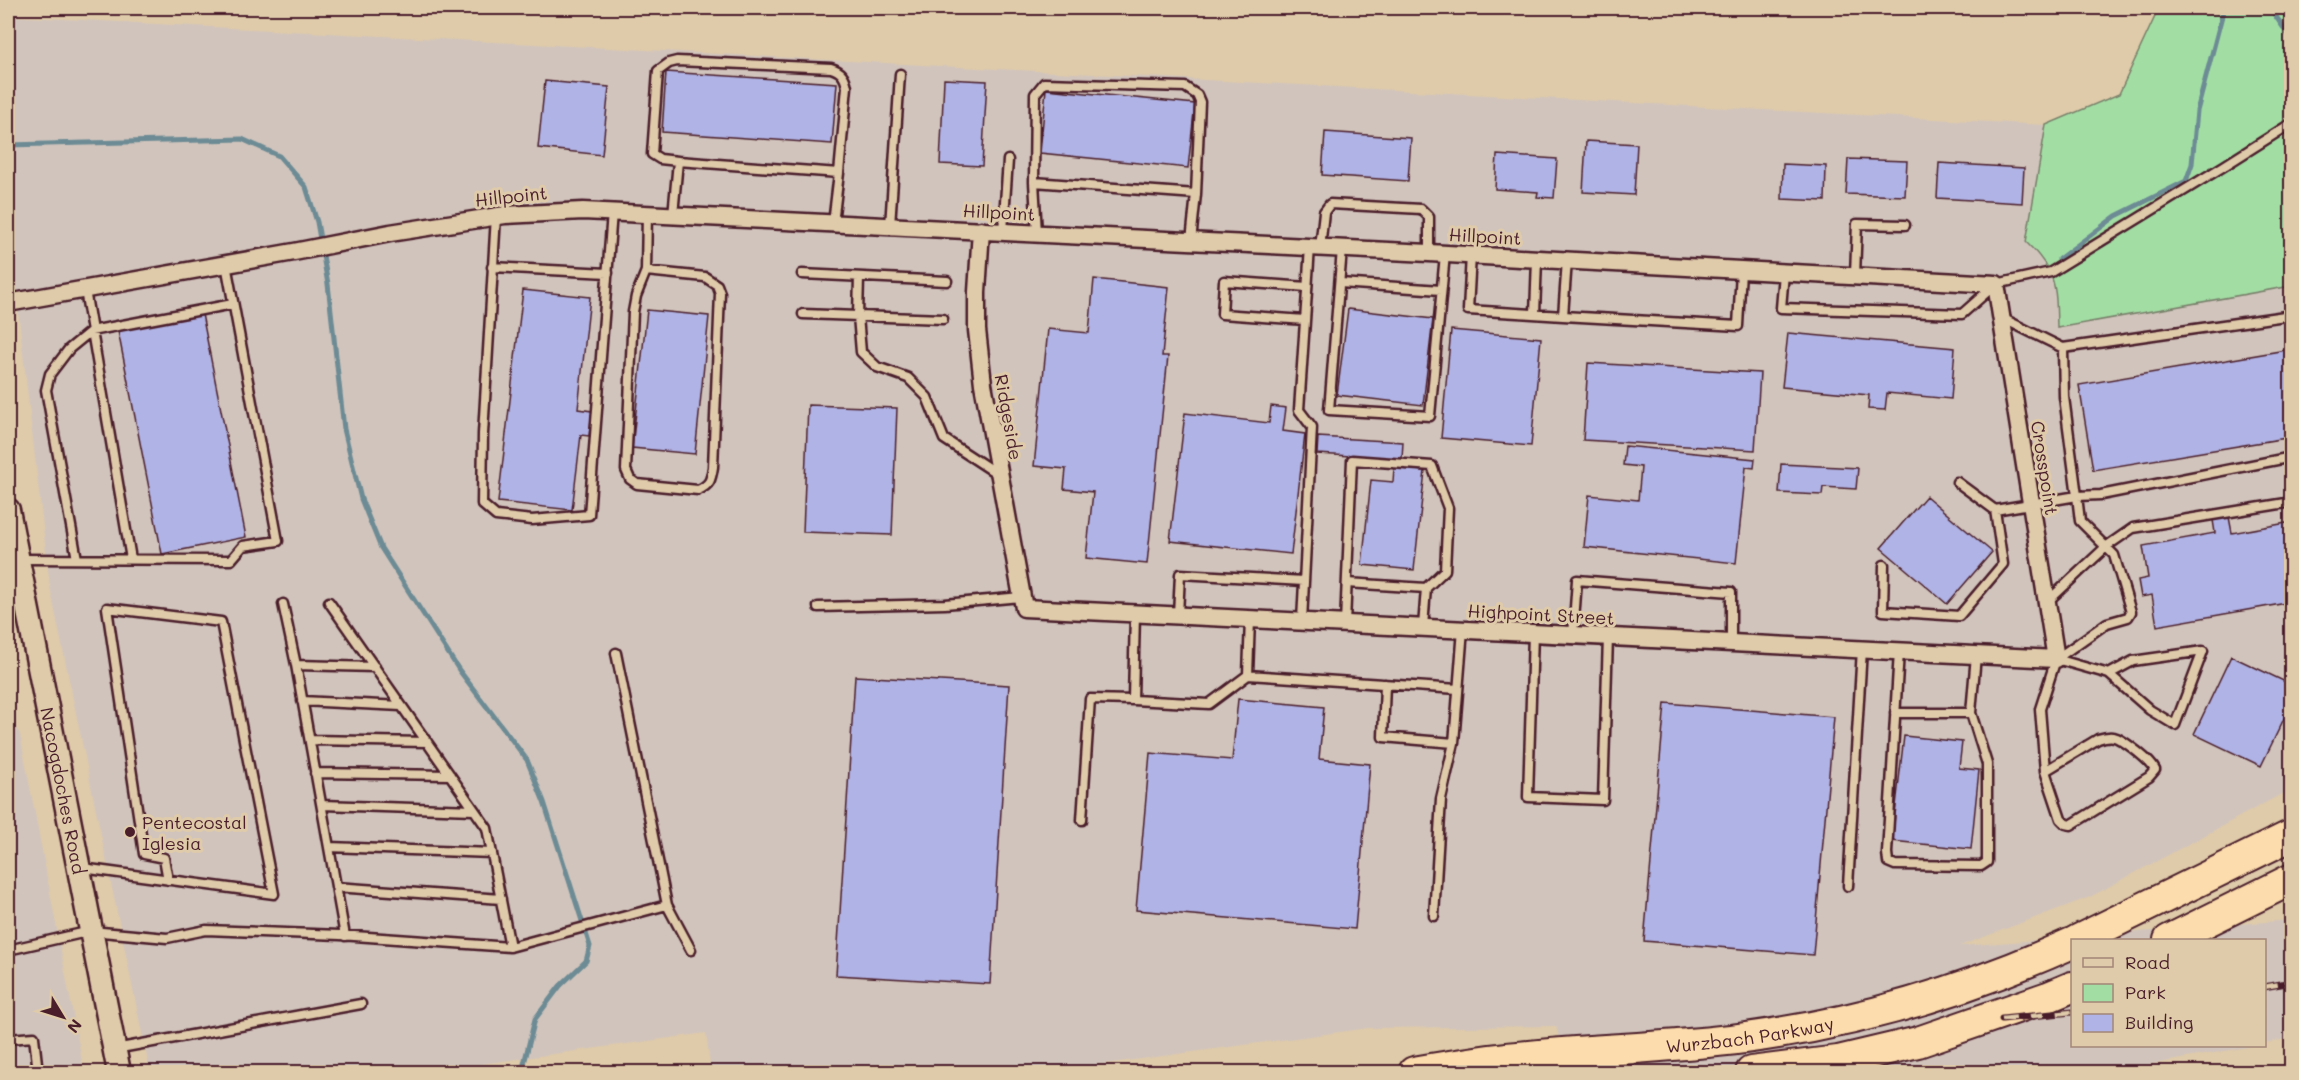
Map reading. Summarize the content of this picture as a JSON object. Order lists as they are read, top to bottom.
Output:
{
  "streets": {
    "highway": ["Wurzbach Parkway"],
    "main road": ["Nacogdoches Road"],
    "street": [
      "Hillpoint",
      "Ridgeside",
      "Crosspoint",
      "Highpoint Street"
    ]
  },
  "crossings": [
    ["Hillpoint", "Ridgeside"],
    ["Hillpoint", "Crosspoint"],
    ["Ridgeside", "Highpoint Street"],
    ["Crosspoint", "Highpoint Street"]
  ],
  "places": ["Pentecostal Iglesia"],
  "legend": ["Road", "Park", "Building"],
  "north": "bottom right"
}
